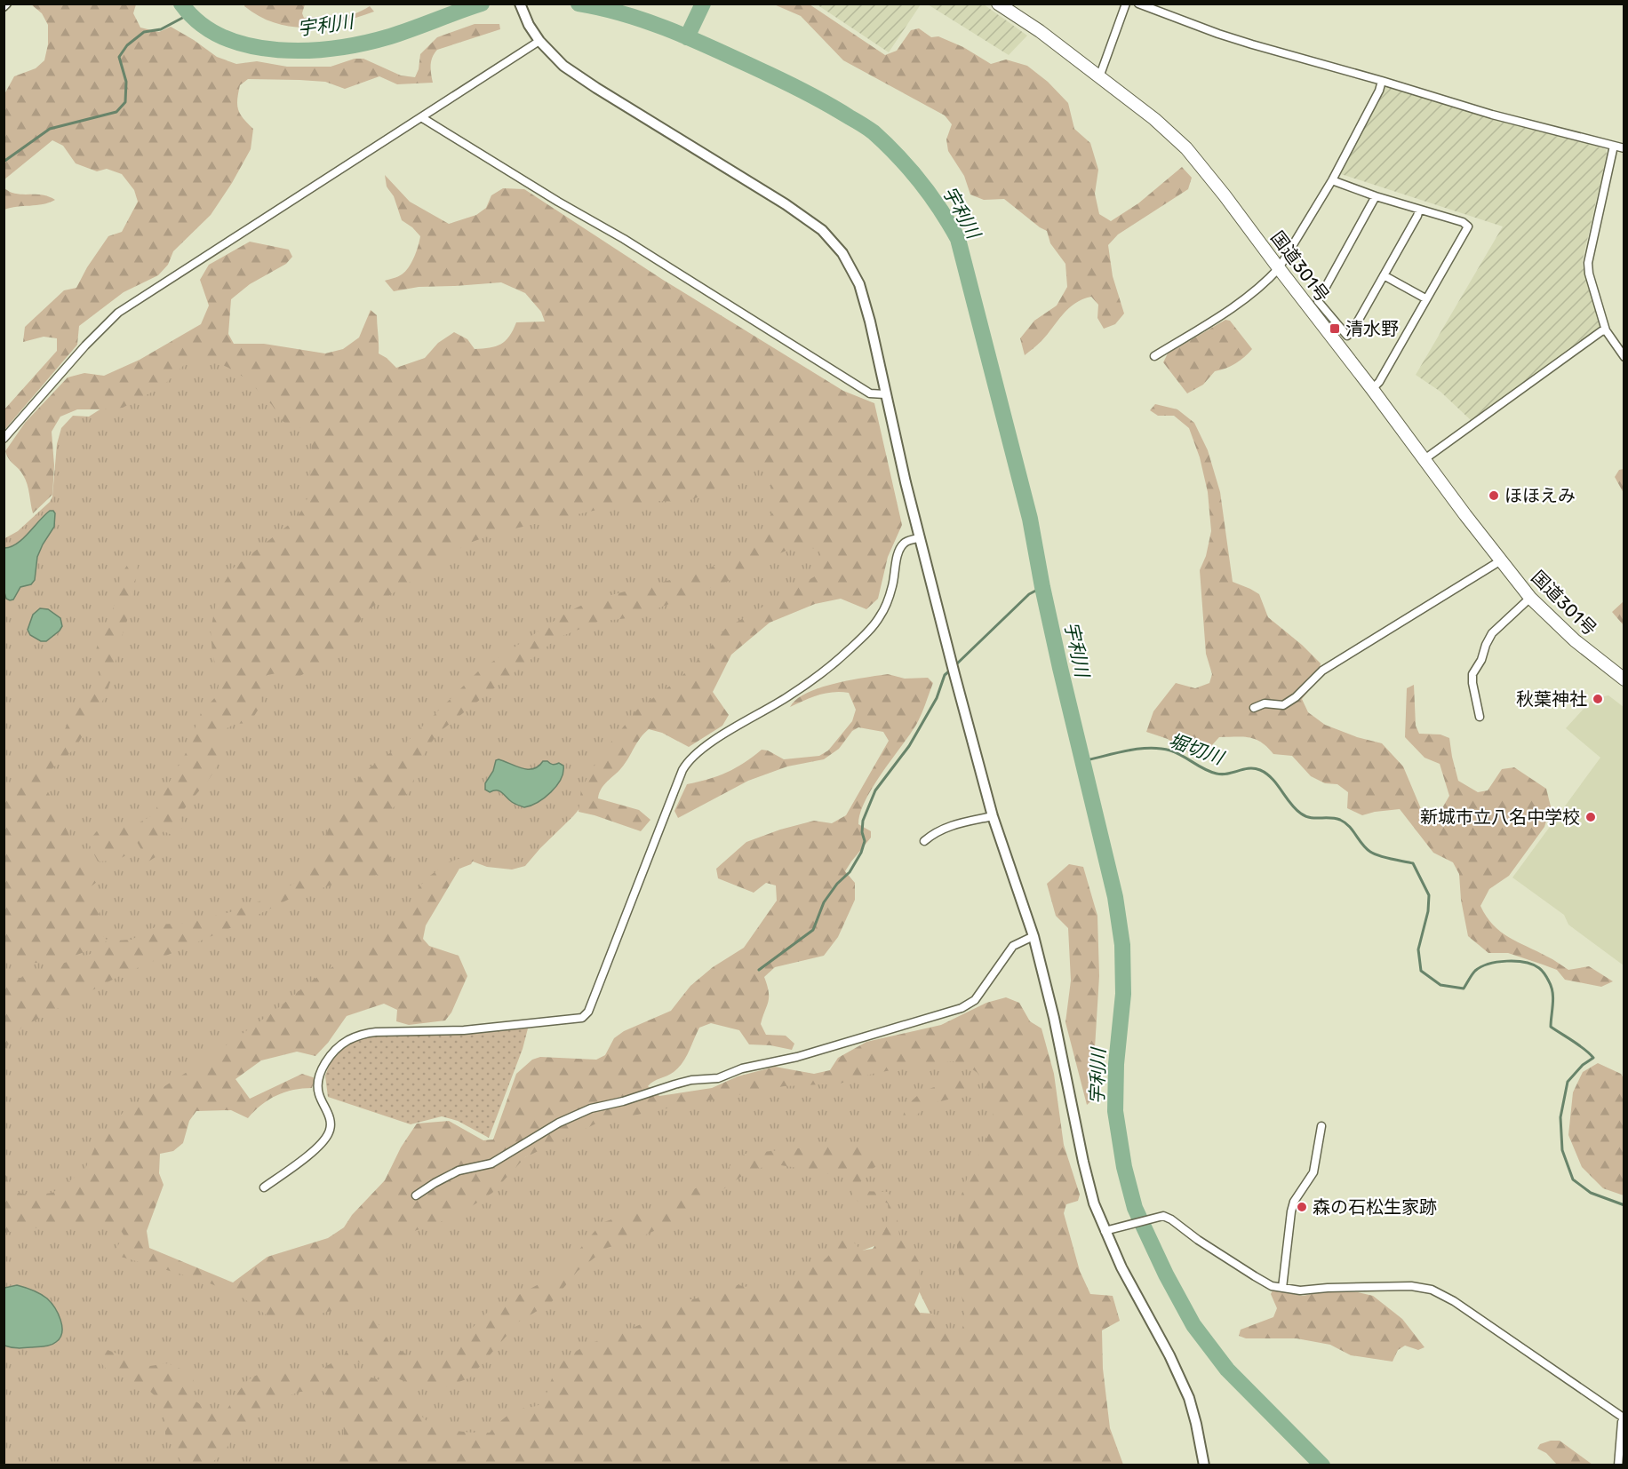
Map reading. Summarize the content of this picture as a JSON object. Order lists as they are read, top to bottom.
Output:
{
  "streets": {
    "highway": ["国道301号"]
  },
  "water": ["宇利川", "堀切川"],
  "places": {
    "transit": ["清水野"],
    "other": [
      "ほほえみ",
      "秋葉神社",
      "新城市立八名中学校",
      "森の石松生家跡"
    ]
  }
}
